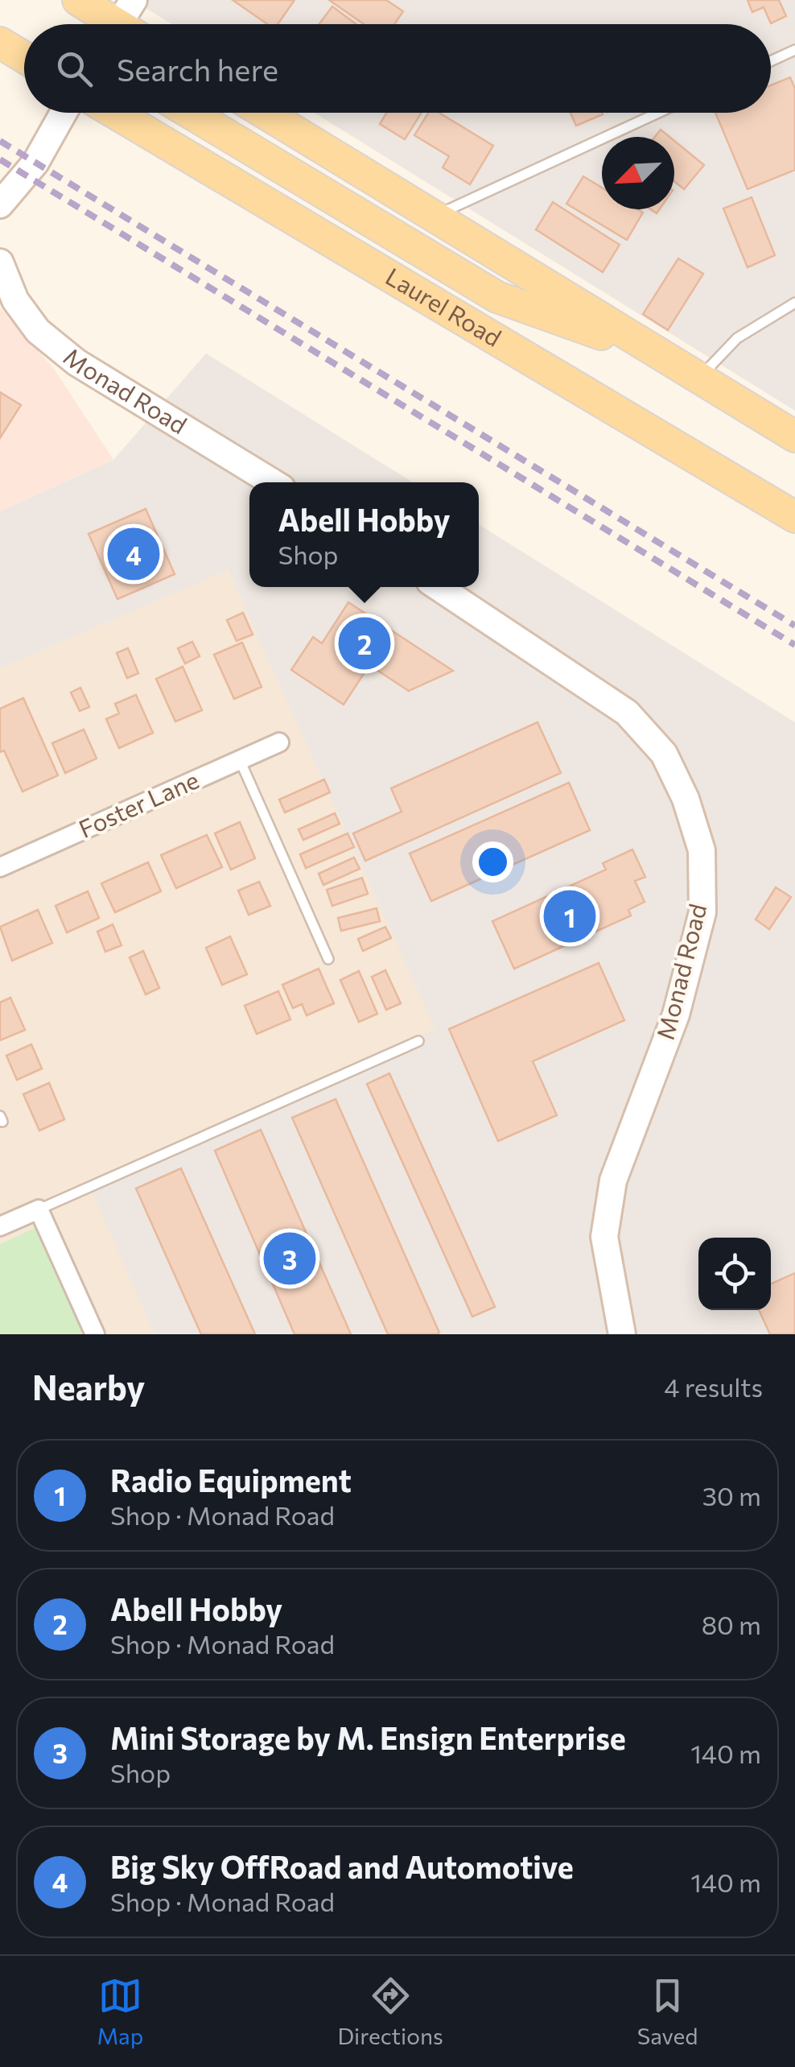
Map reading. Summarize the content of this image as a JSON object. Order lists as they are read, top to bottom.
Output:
{
  "streets": {
    "main road": ["Laurel Road"],
    "street": ["Monad Road", "Foster Lane"]
  },
  "north": "bottom left",
  "page": {
    "search": "Search here",
    "popup": ["Abell Hobby", "Shop"],
    "pins": [
      "4",
      "2",
      "1",
      "3"
    ],
    "heading": ["Nearby", "4 results"],
    "list": [
      {
        "mark": "1",
        "name": "Radio Equipment",
        "note": "Shop · Monad Road",
        "value": "30 m"
      },
      {
        "mark": "2",
        "name": "Abell Hobby",
        "note": "Shop · Monad Road",
        "value": "80 m"
      },
      {
        "mark": "3",
        "name": "Mini Storage by M. Ensign Enterprise",
        "note": "Shop",
        "value": "140 m"
      },
      {
        "mark": "4",
        "name": "Big Sky OffRoad and Automotive",
        "note": "Shop · Monad Road",
        "value": "140 m"
      }
    ],
    "nav": ["Map", "Directions", "Saved"]
  }
}
